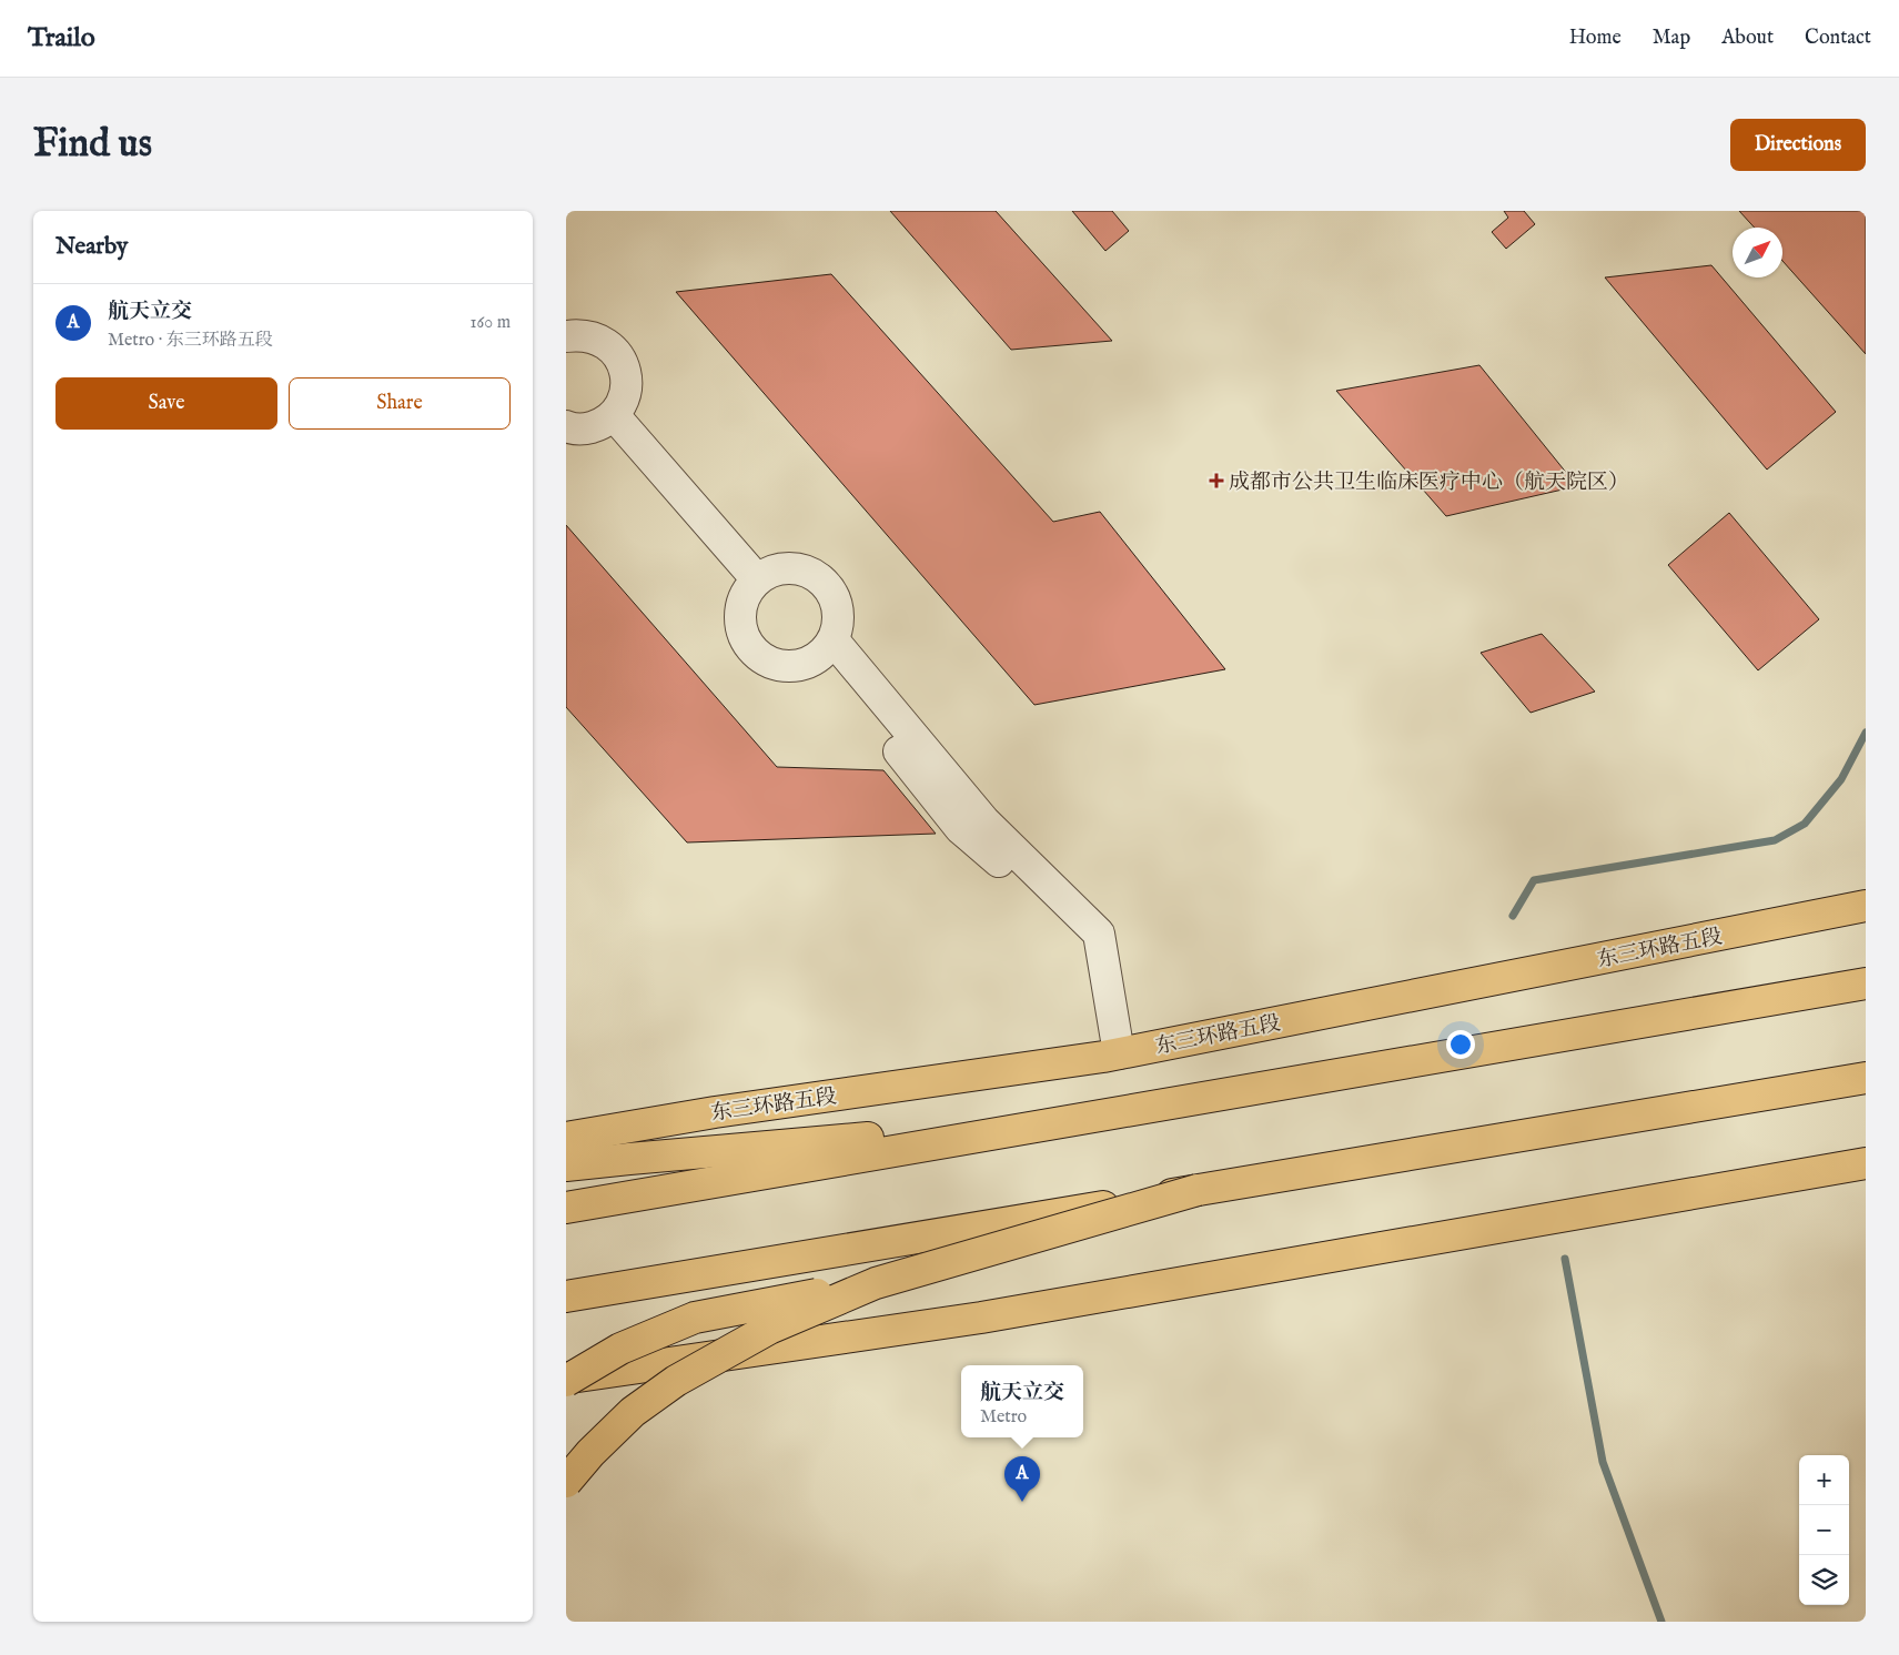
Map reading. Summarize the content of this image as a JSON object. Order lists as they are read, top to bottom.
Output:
{
  "streets": {
    "main road": ["东三环路五段"]
  },
  "places": {
    "health": ["成都市公共卫生临床医疗中心（航天院区）"]
  },
  "north": "top right",
  "page": {
    "header": "Trailo",
    "nav": [
      "Home",
      "Map",
      "About",
      "Contact"
    ],
    "buttons": [
      "Directions",
      ["Save", "Share"]
    ],
    "title": "Find us",
    "heading": "Nearby",
    "list": [
      {
        "mark": "A",
        "name": "航天立交",
        "note": "Metro · 东三环路五段",
        "value": "160 m"
      }
    ],
    "popup": ["航天立交", "Metro"],
    "map_buttons": ["+", "−"],
    "pins": "A"
  }
}
